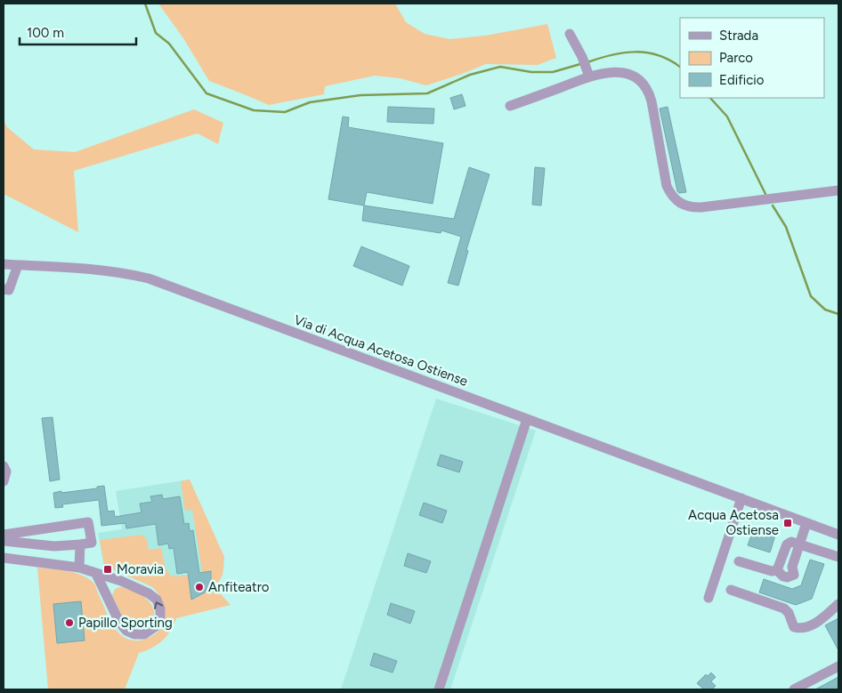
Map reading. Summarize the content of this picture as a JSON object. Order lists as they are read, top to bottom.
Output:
{
  "streets": {
    "street": ["Via di Acqua Acetosa Ostiense"]
  },
  "places": {
    "transit": ["Acqua Acetosa Ostiense", "Moravia"],
    "other": ["Anfiteatro", "Papillo Sporting"]
  },
  "legend": ["Strada", "Parco", "Edificio"],
  "scale_bar": "100 m"
}
